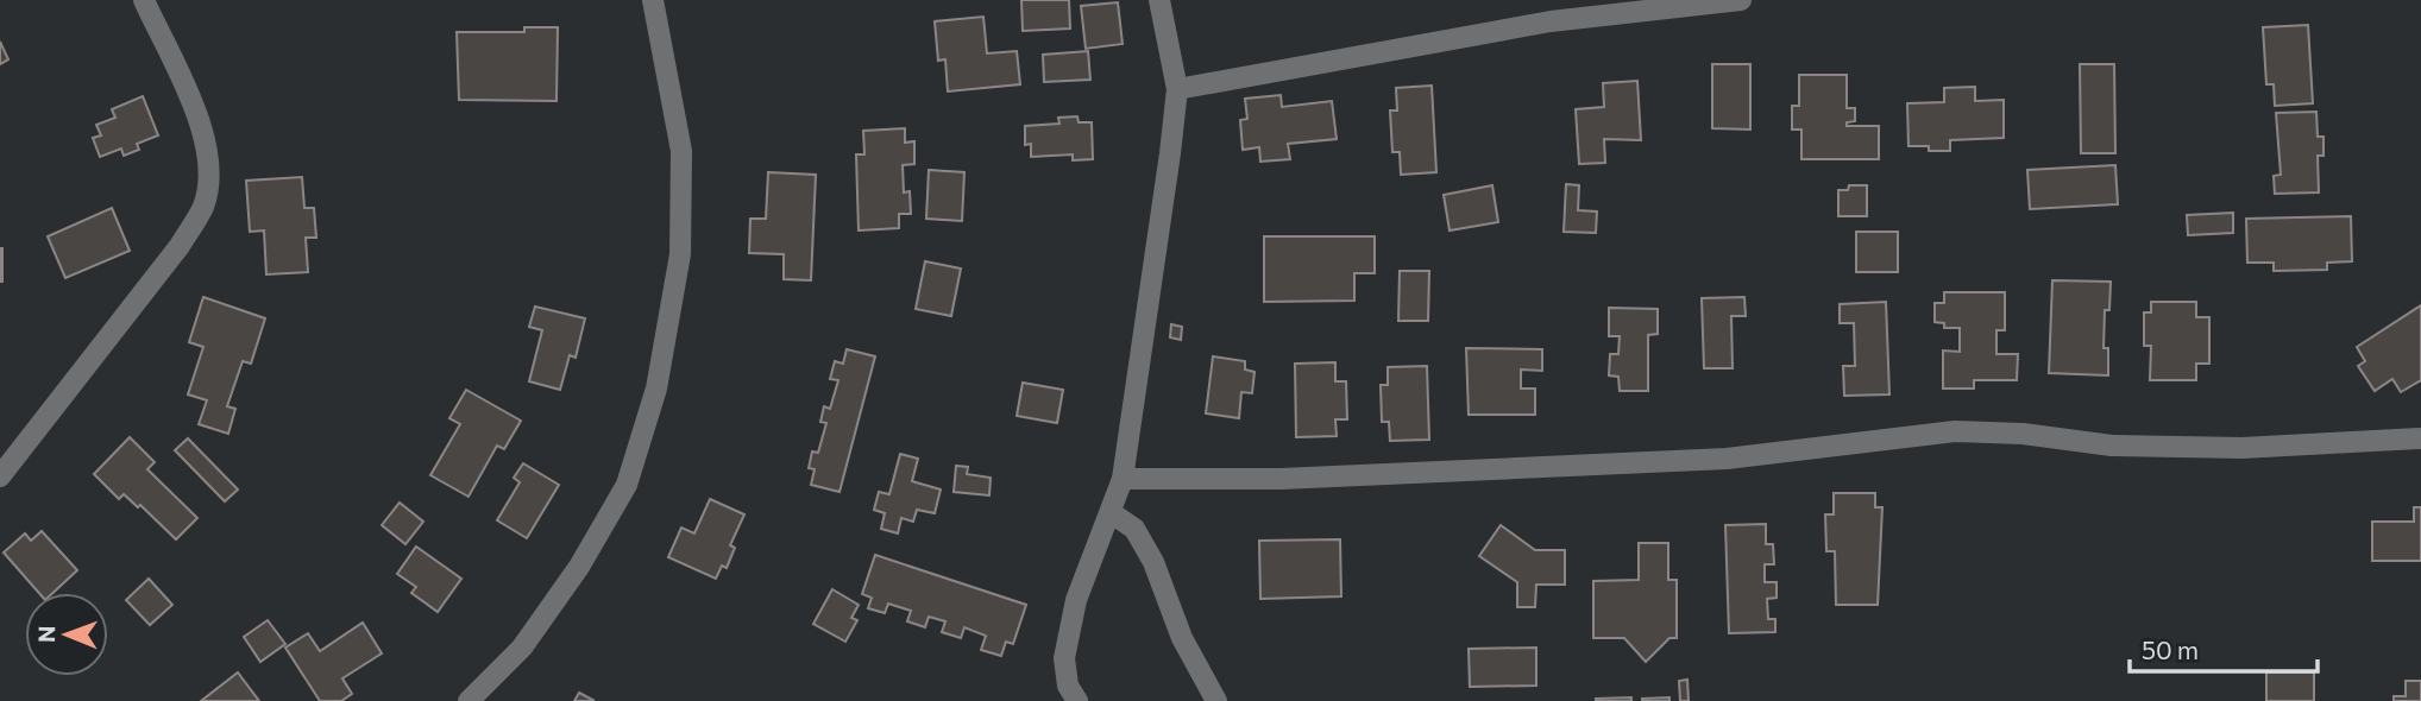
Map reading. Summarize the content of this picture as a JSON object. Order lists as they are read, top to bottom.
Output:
{
  "scale_bar": "50 m",
  "north": "left"
}
